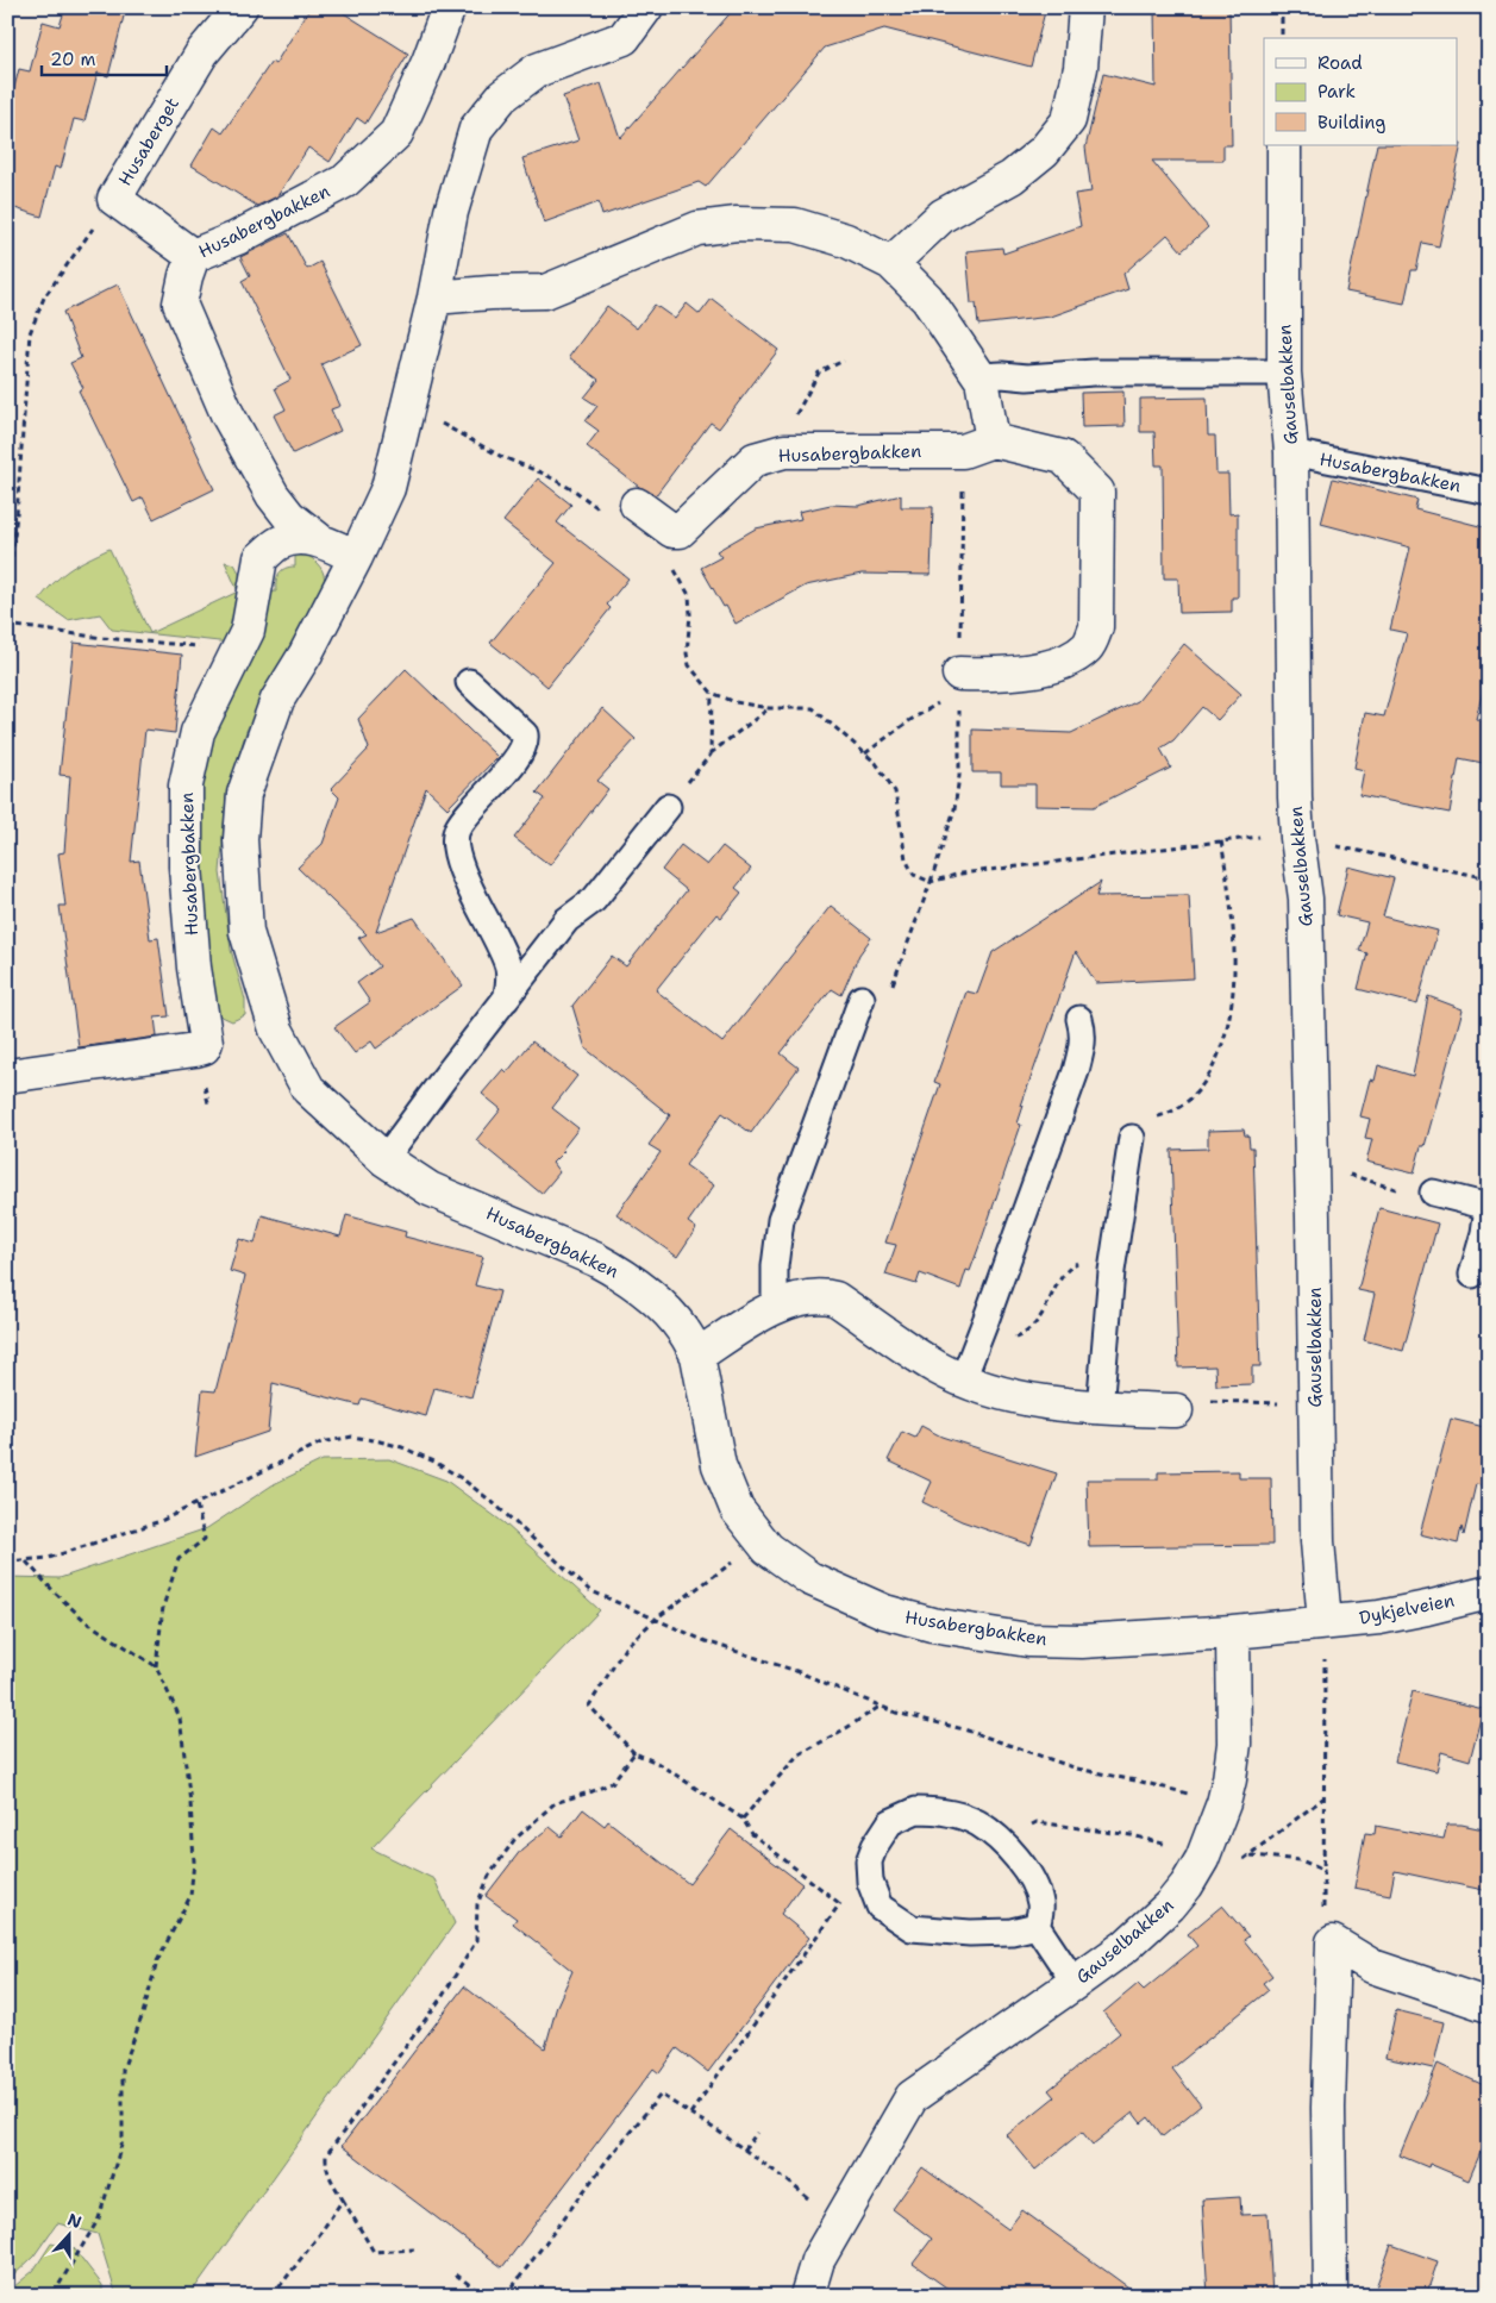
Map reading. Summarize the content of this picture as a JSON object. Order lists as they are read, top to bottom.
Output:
{
  "streets": {
    "street": [
      "Husaberget",
      "Husabergbakken",
      "Gauselbakken",
      "Dykjelveien"
    ]
  },
  "crossings": [
    ["Husaberget", "Husabergbakken"],
    ["Husabergbakken", "Gauselbakken"],
    ["Gauselbakken", "Dykjelveien"]
  ],
  "legend": ["Road", "Park", "Building"],
  "scale_bar": "20 m",
  "north": "top"
}
